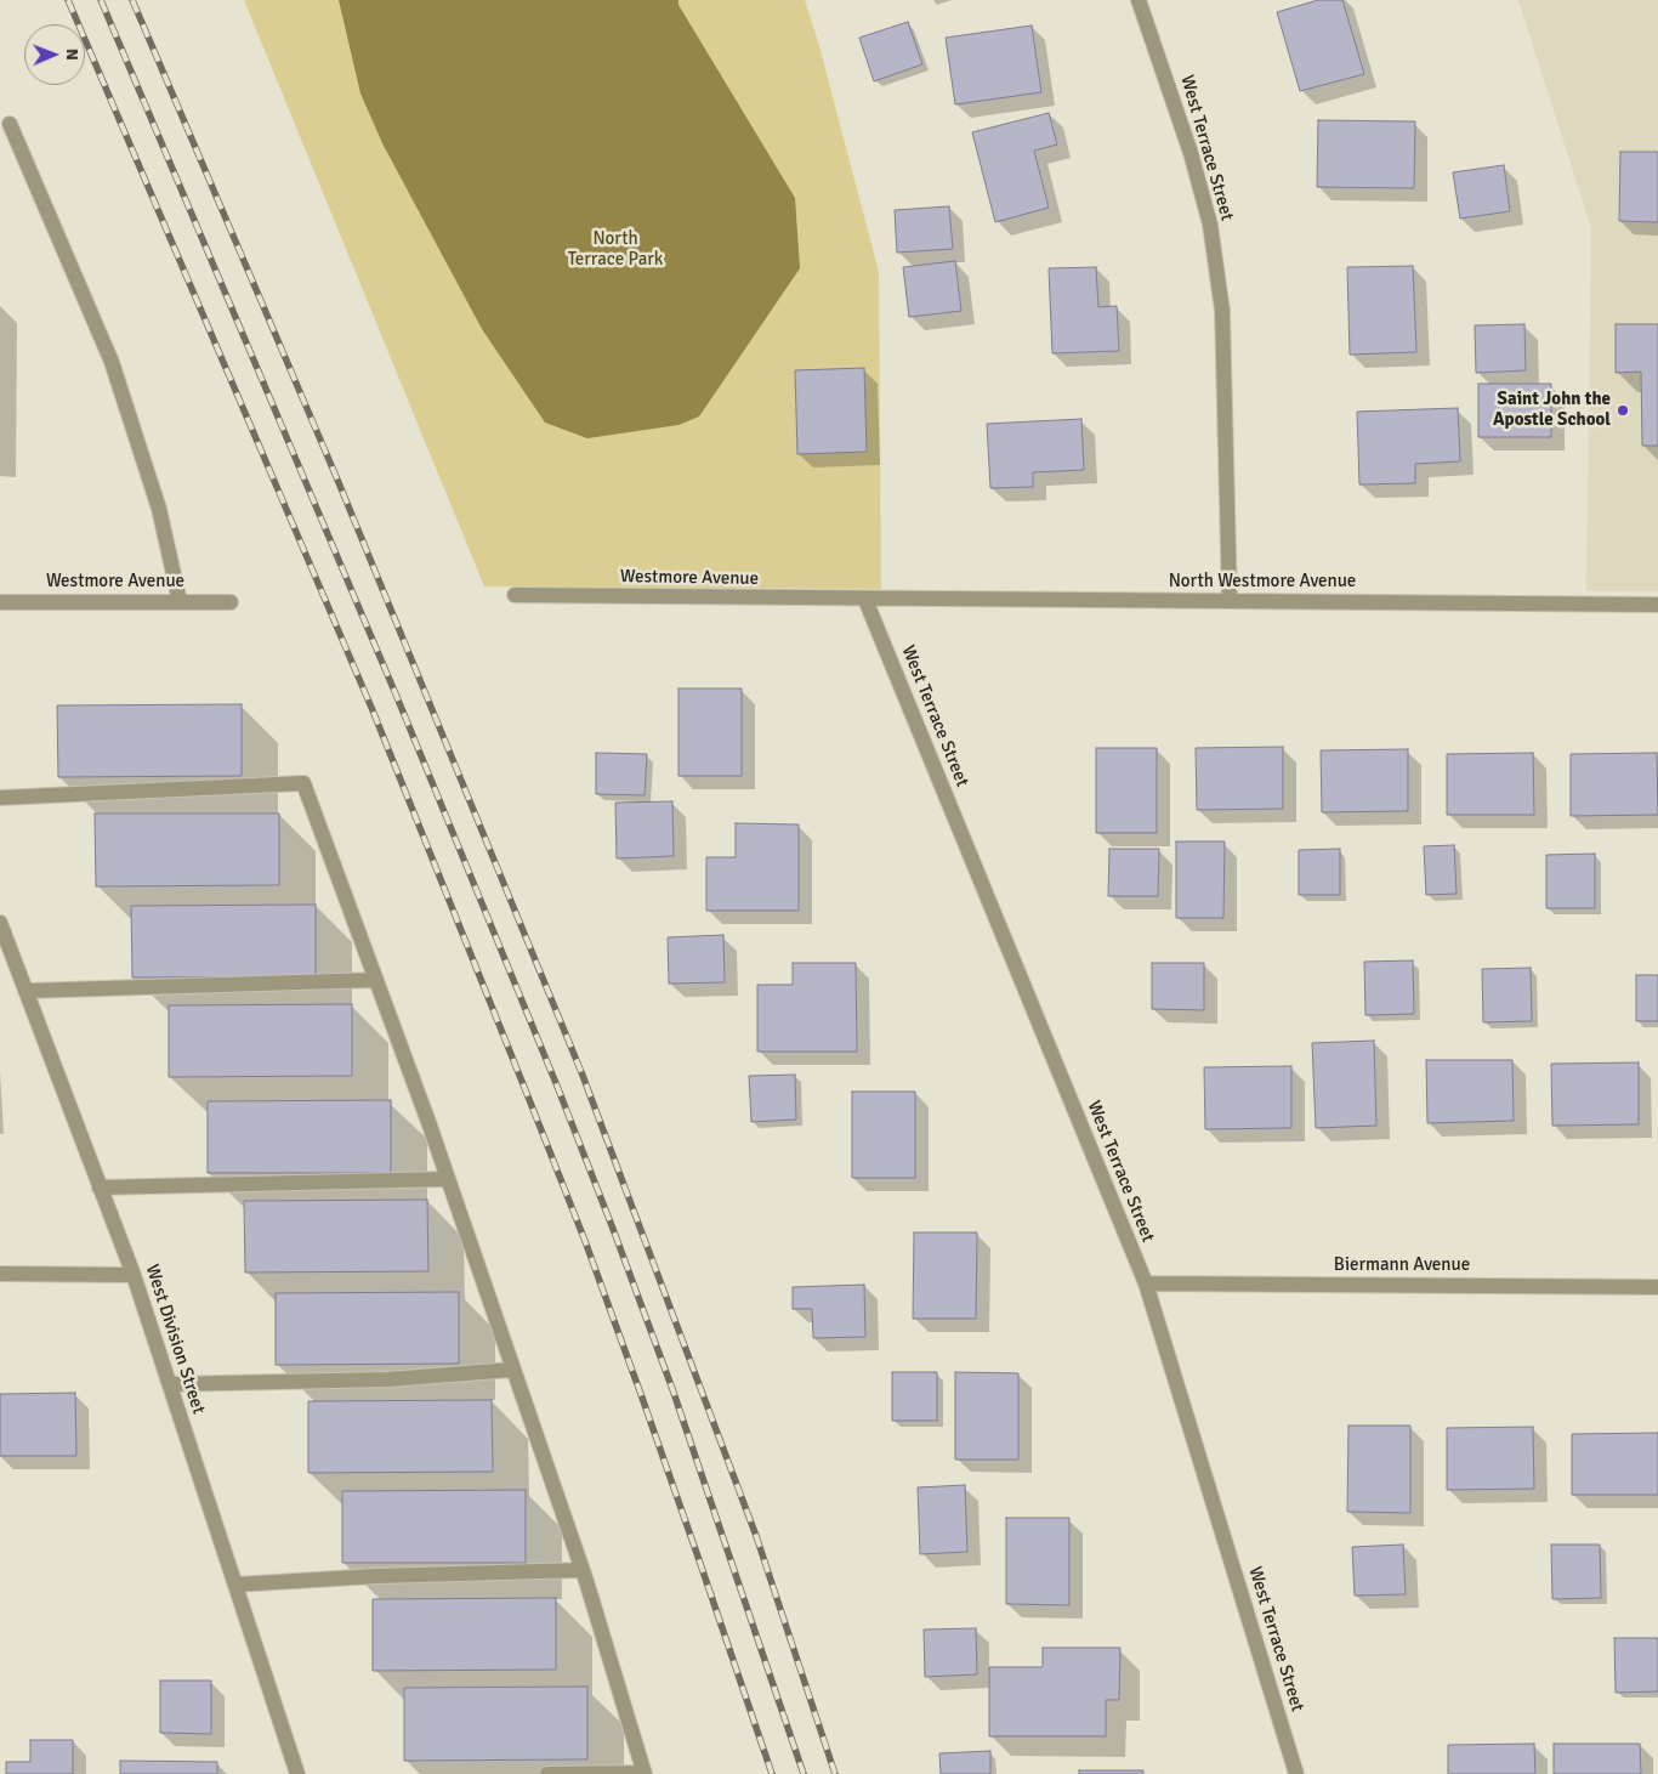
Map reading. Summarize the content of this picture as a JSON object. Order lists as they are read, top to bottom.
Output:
{
  "streets": {
    "street": [
      "West Terrace Street",
      "Westmore Avenue",
      "North Westmore Avenue",
      "Biermann Avenue",
      "West Division Street"
    ]
  },
  "crossings": [
    ["West Terrace Street", "Westmore Avenue"],
    ["West Terrace Street", "North Westmore Avenue"],
    ["West Terrace Street", "Biermann Avenue"],
    ["Westmore Avenue", "North Westmore Avenue"]
  ],
  "parks": ["North Terrace Park"],
  "places": ["Saint John the Apostle School"],
  "north": "right"
}
